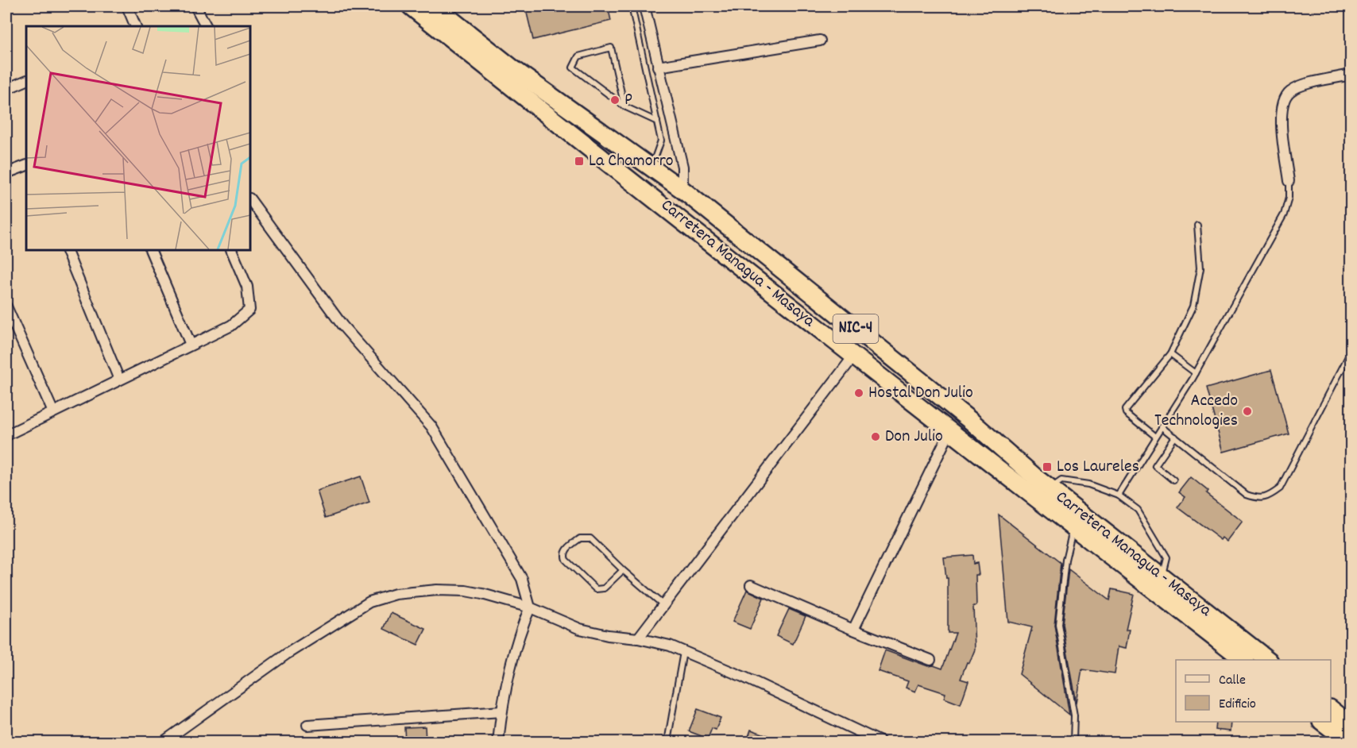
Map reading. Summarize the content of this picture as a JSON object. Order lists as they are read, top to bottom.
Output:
{
  "streets": {
    "highway": ["Carretera Managua - Masaya", "NIC-4"]
  },
  "places": {
    "other": [
      "P",
      "Hostal Don Julio",
      "Accedo Technologies",
      "Don Julio"
    ],
    "transit": ["La Chamorro", "Los Laureles"]
  },
  "legend": ["Calle", "Edificio"]
}
